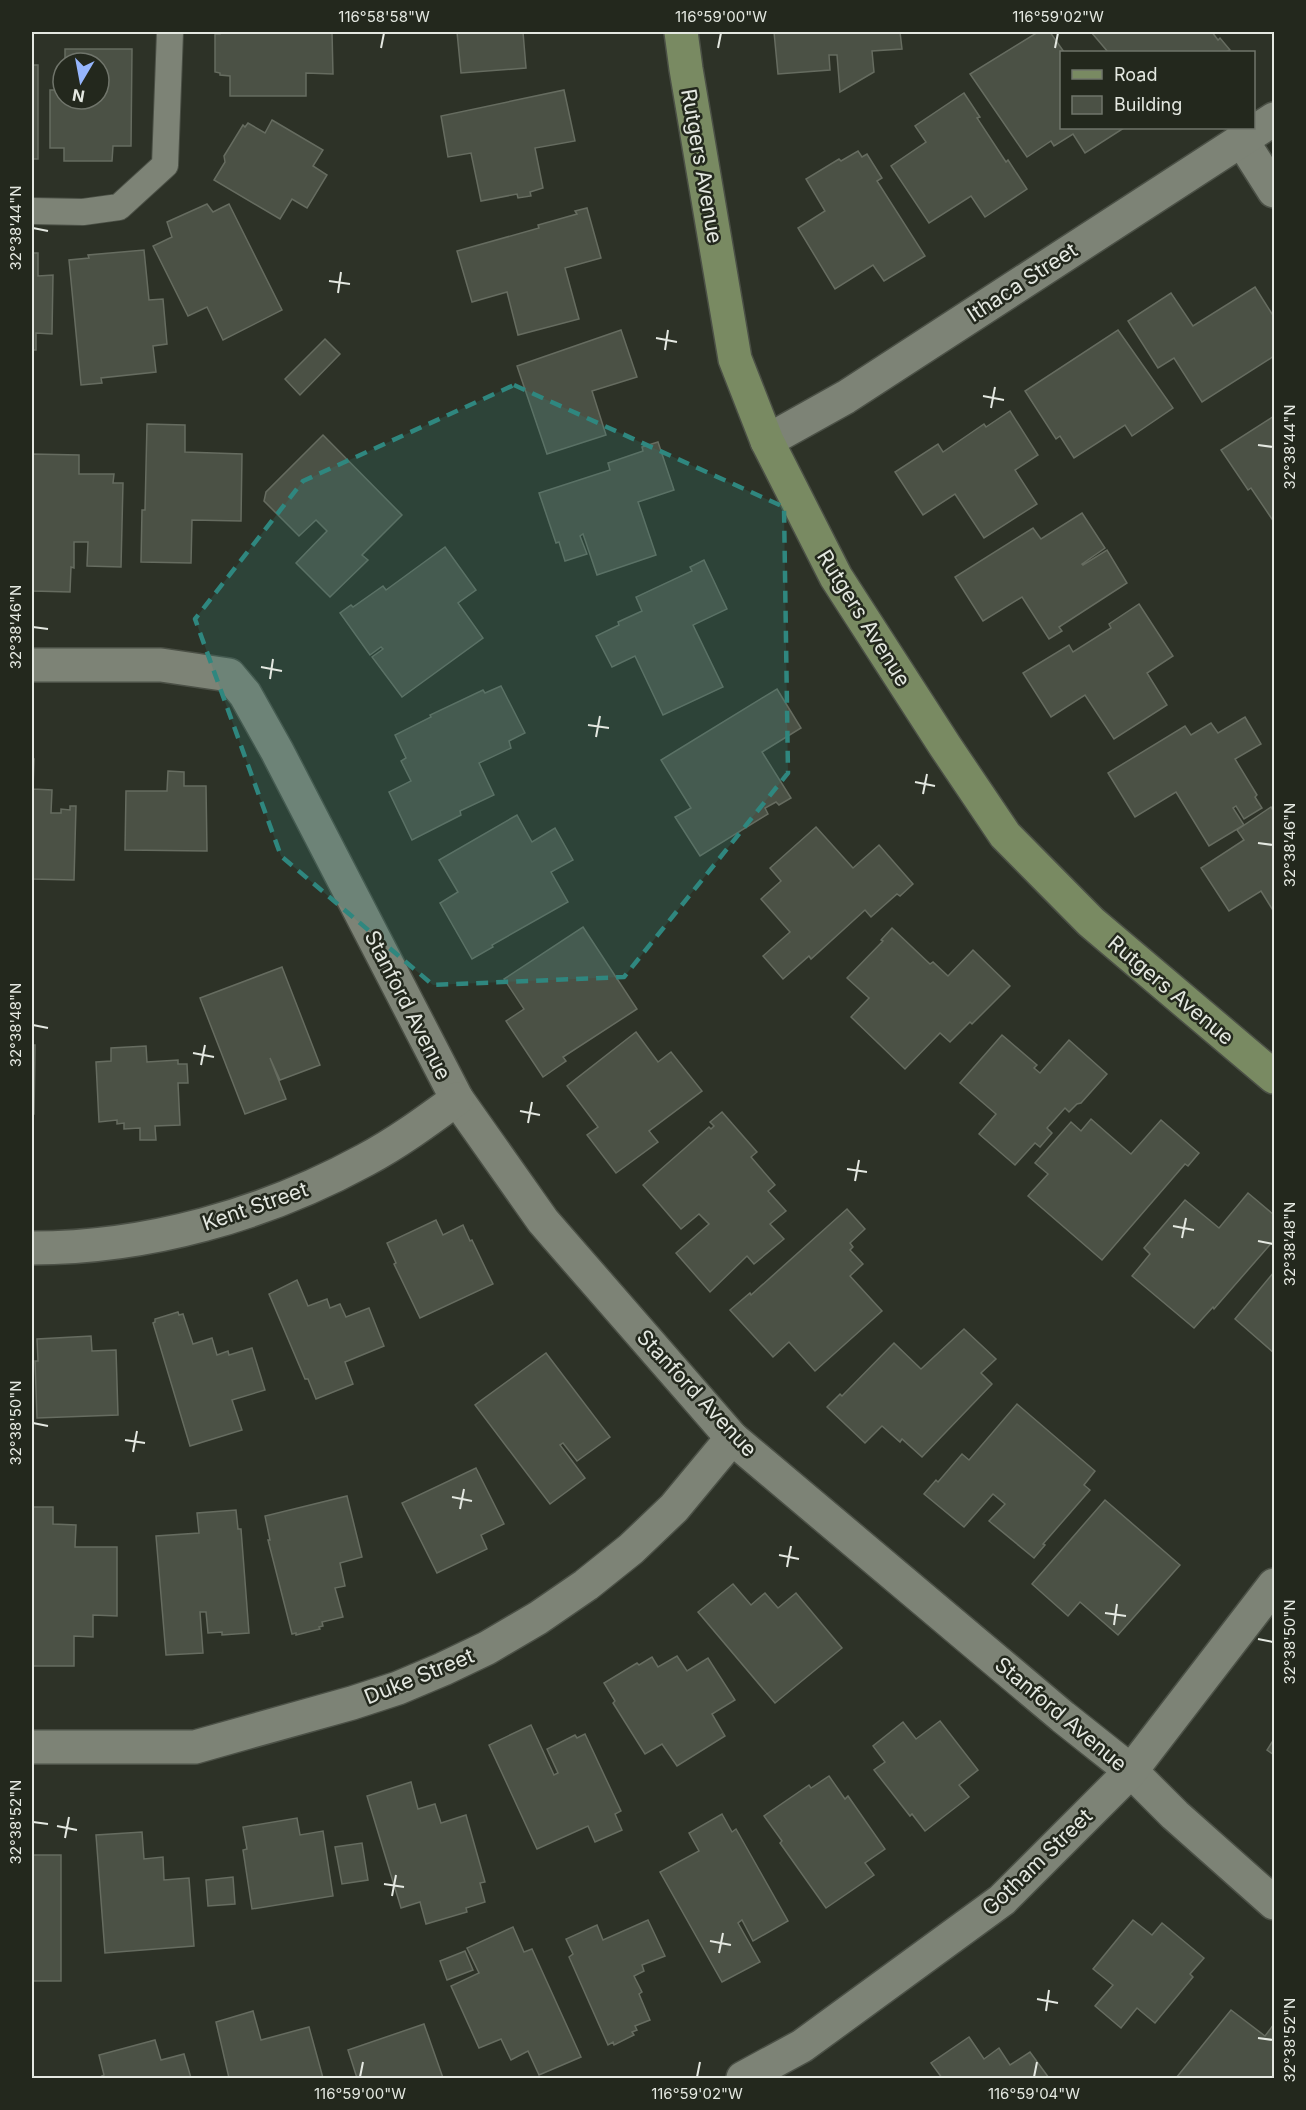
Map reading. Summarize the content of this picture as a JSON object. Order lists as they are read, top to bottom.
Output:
{
  "streets": {
    "main road": ["Rutgers Avenue"],
    "street": [
      "Ithaca Street",
      "Stanford Avenue",
      "Kent Street",
      "Duke Street",
      "Gotham Street"
    ]
  },
  "crossings": [
    ["Rutgers Avenue", "Ithaca Street"],
    ["Stanford Avenue", "Kent Street"],
    ["Stanford Avenue", "Duke Street"],
    ["Stanford Avenue", "Gotham Street"]
  ],
  "legend": ["Road", "Building"],
  "north": "bottom",
  "coordinates": [
    "116°58'58\"W",
    "116°59'00\"W",
    "116°59'02\"W",
    "32°38'44\"N",
    "32°38'46\"N",
    "32°38'48\"N",
    "32°38'50\"N",
    "32°38'52\"N",
    "116°59'04\"W"
  ]
}
